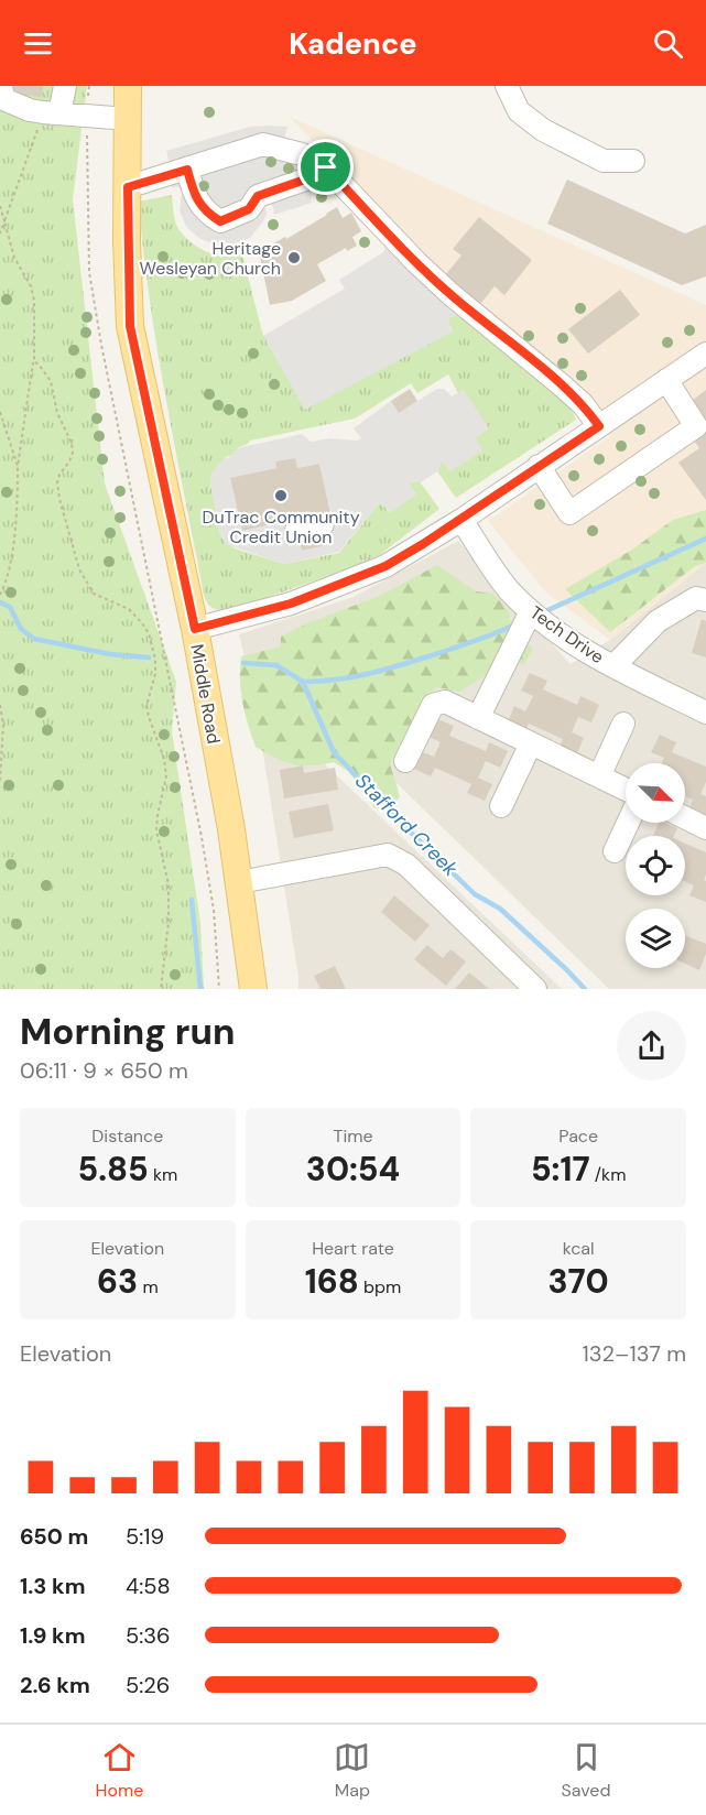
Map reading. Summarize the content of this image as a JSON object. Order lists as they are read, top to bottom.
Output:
{
  "streets": {
    "main road": ["Middle Road"],
    "street": ["Tech Drive"]
  },
  "water": ["Stafford Creek"],
  "places": ["Heritage Wesleyan Church", "DuTrac Community Credit Union"],
  "north": "bottom right",
  "page": {
    "header": "Kadence",
    "heading": ["Morning run", "06:11 · 9 × 650 m"],
    "stats": [
      ["Distance", "5.85 km"],
      ["Time", "30:54"],
      ["Pace", "5:17 /km"],
      ["Elevation", "63 m"],
      ["Heart rate", "168 bpm"],
      ["kcal", "370"]
    ],
    "chart": ["Elevation", "132–137 m"],
    "list": [
      {
        "name": "650 m",
        "note": "5:19"
      },
      {
        "name": "1.3 km",
        "note": "4:58"
      },
      {
        "name": "1.9 km",
        "note": "5:36"
      },
      {
        "name": "2.6 km",
        "note": "5:26"
      }
    ],
    "tabs": ["Home", "Map", "Saved"]
  }
}
